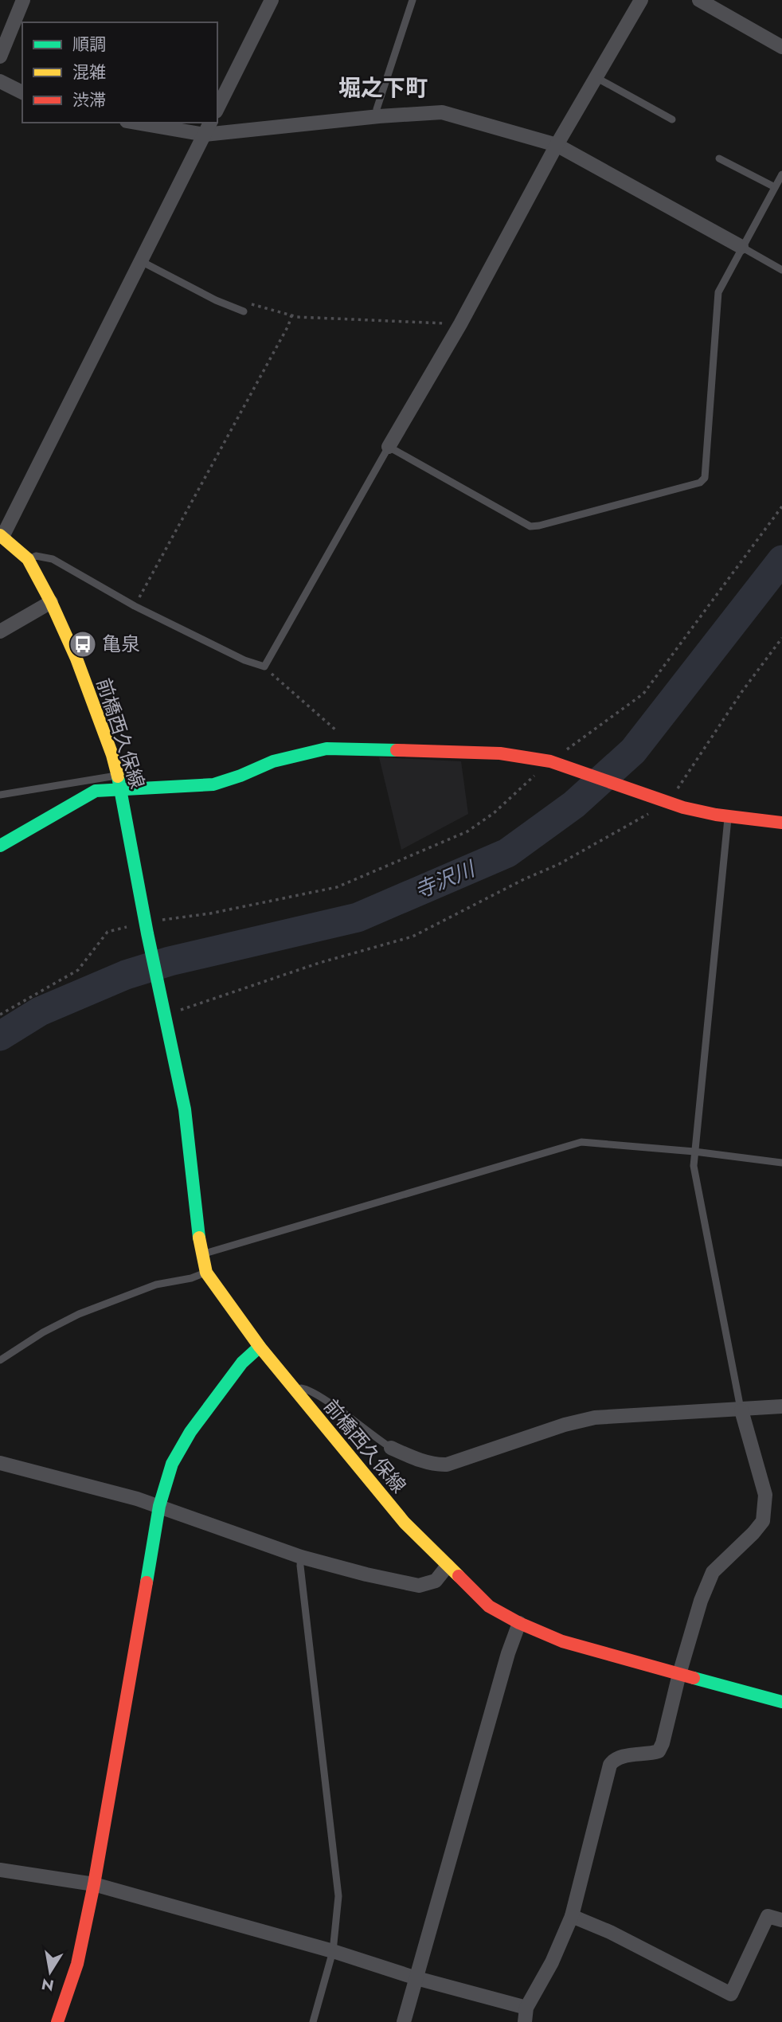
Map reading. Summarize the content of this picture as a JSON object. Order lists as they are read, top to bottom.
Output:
{
  "streets": {
    "main road": ["前橋西久保線"]
  },
  "districts": ["堀之下町"],
  "water": ["寺沢川"],
  "places": {
    "bus stop": ["亀泉"]
  },
  "legend": ["順調", "混雑", "渋滞"],
  "north": "bottom"
}
